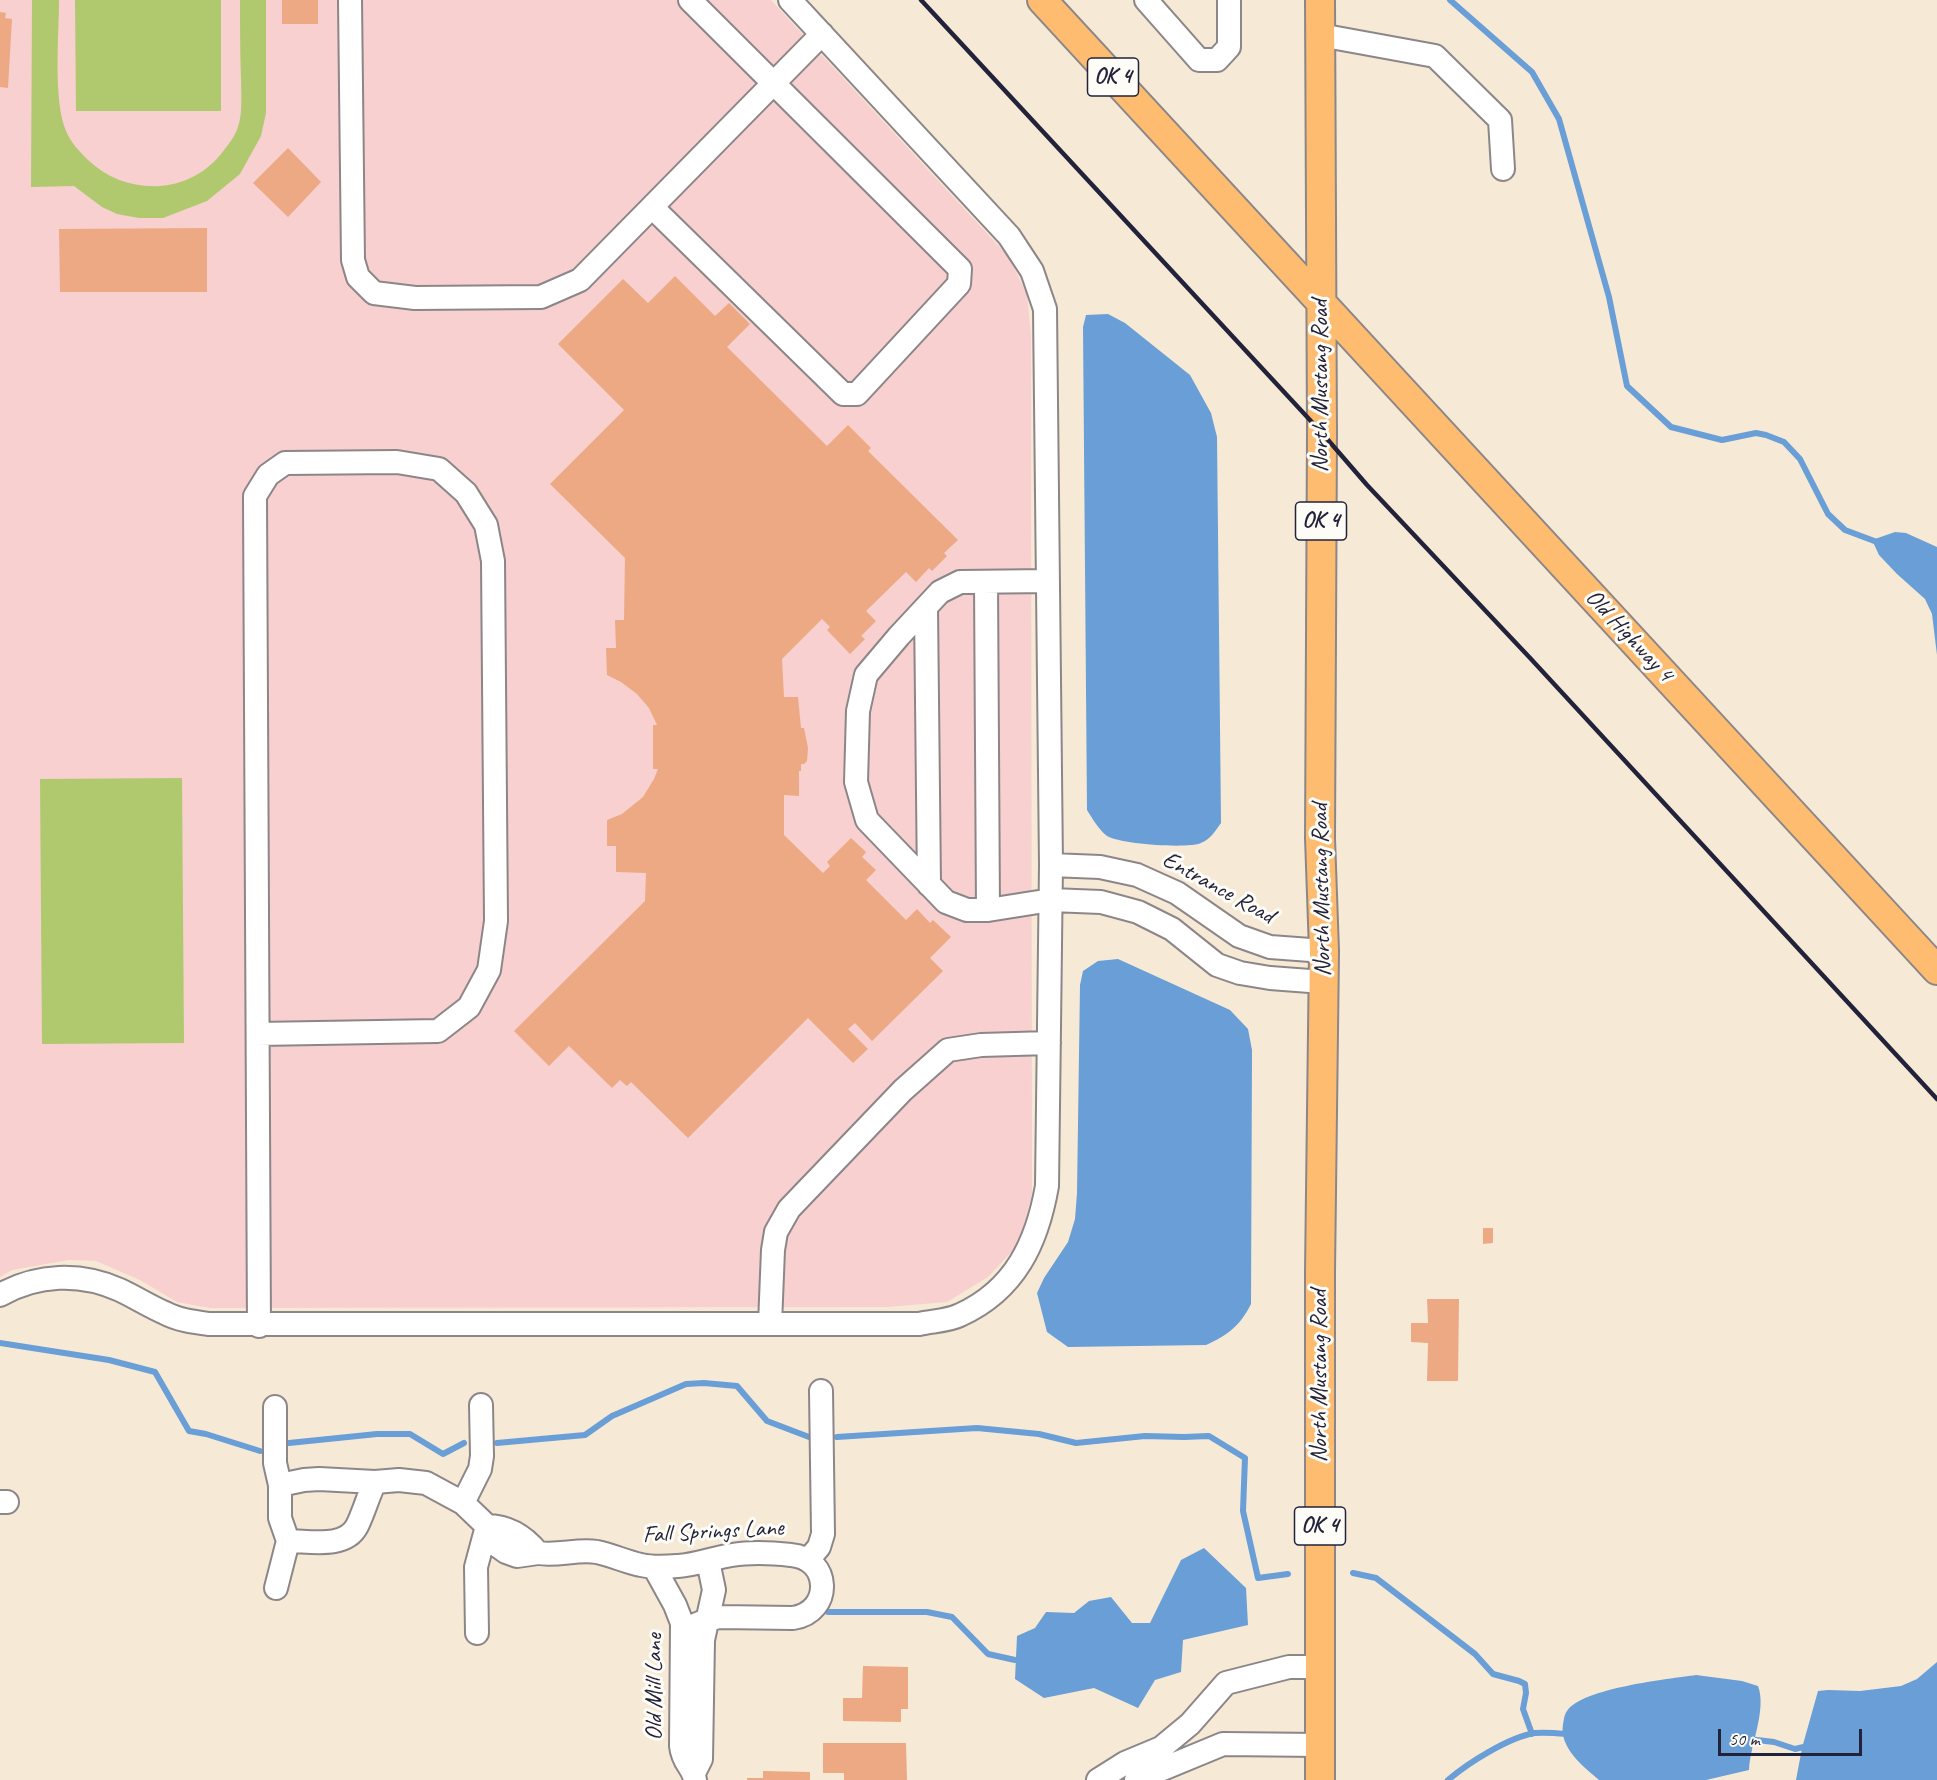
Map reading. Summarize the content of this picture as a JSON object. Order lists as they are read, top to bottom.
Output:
{
  "streets": {
    "main road": ["OK 4", "North Mustang Road", "Old Highway 4"],
    "street": ["Entrance Road", "Fall Springs Lane", "Old Mill Lane"]
  },
  "crossings": [
    ["OK 4", "North Mustang Road"],
    ["OK 4", "Old Highway 4"],
    ["North Mustang Road", "Old Highway 4"],
    ["North Mustang Road", "Entrance Road"],
    ["Fall Springs Lane", "Old Mill Lane"]
  ],
  "scale_bar": "50 m"
}
